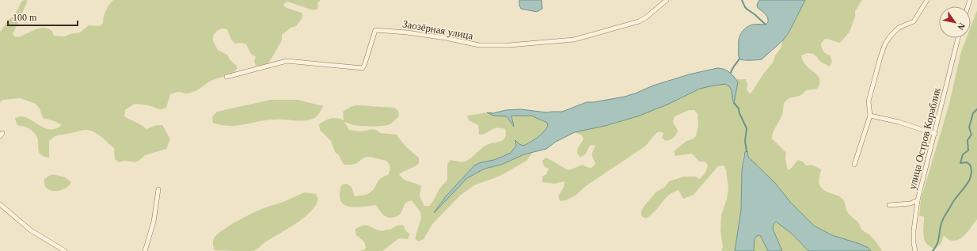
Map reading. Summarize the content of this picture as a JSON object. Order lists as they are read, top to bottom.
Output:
{
  "streets": {
    "street": ["Заозёрная улица", "улица Остров Кораблик"]
  },
  "scale_bar": "100 m",
  "north": "bottom right"
}
